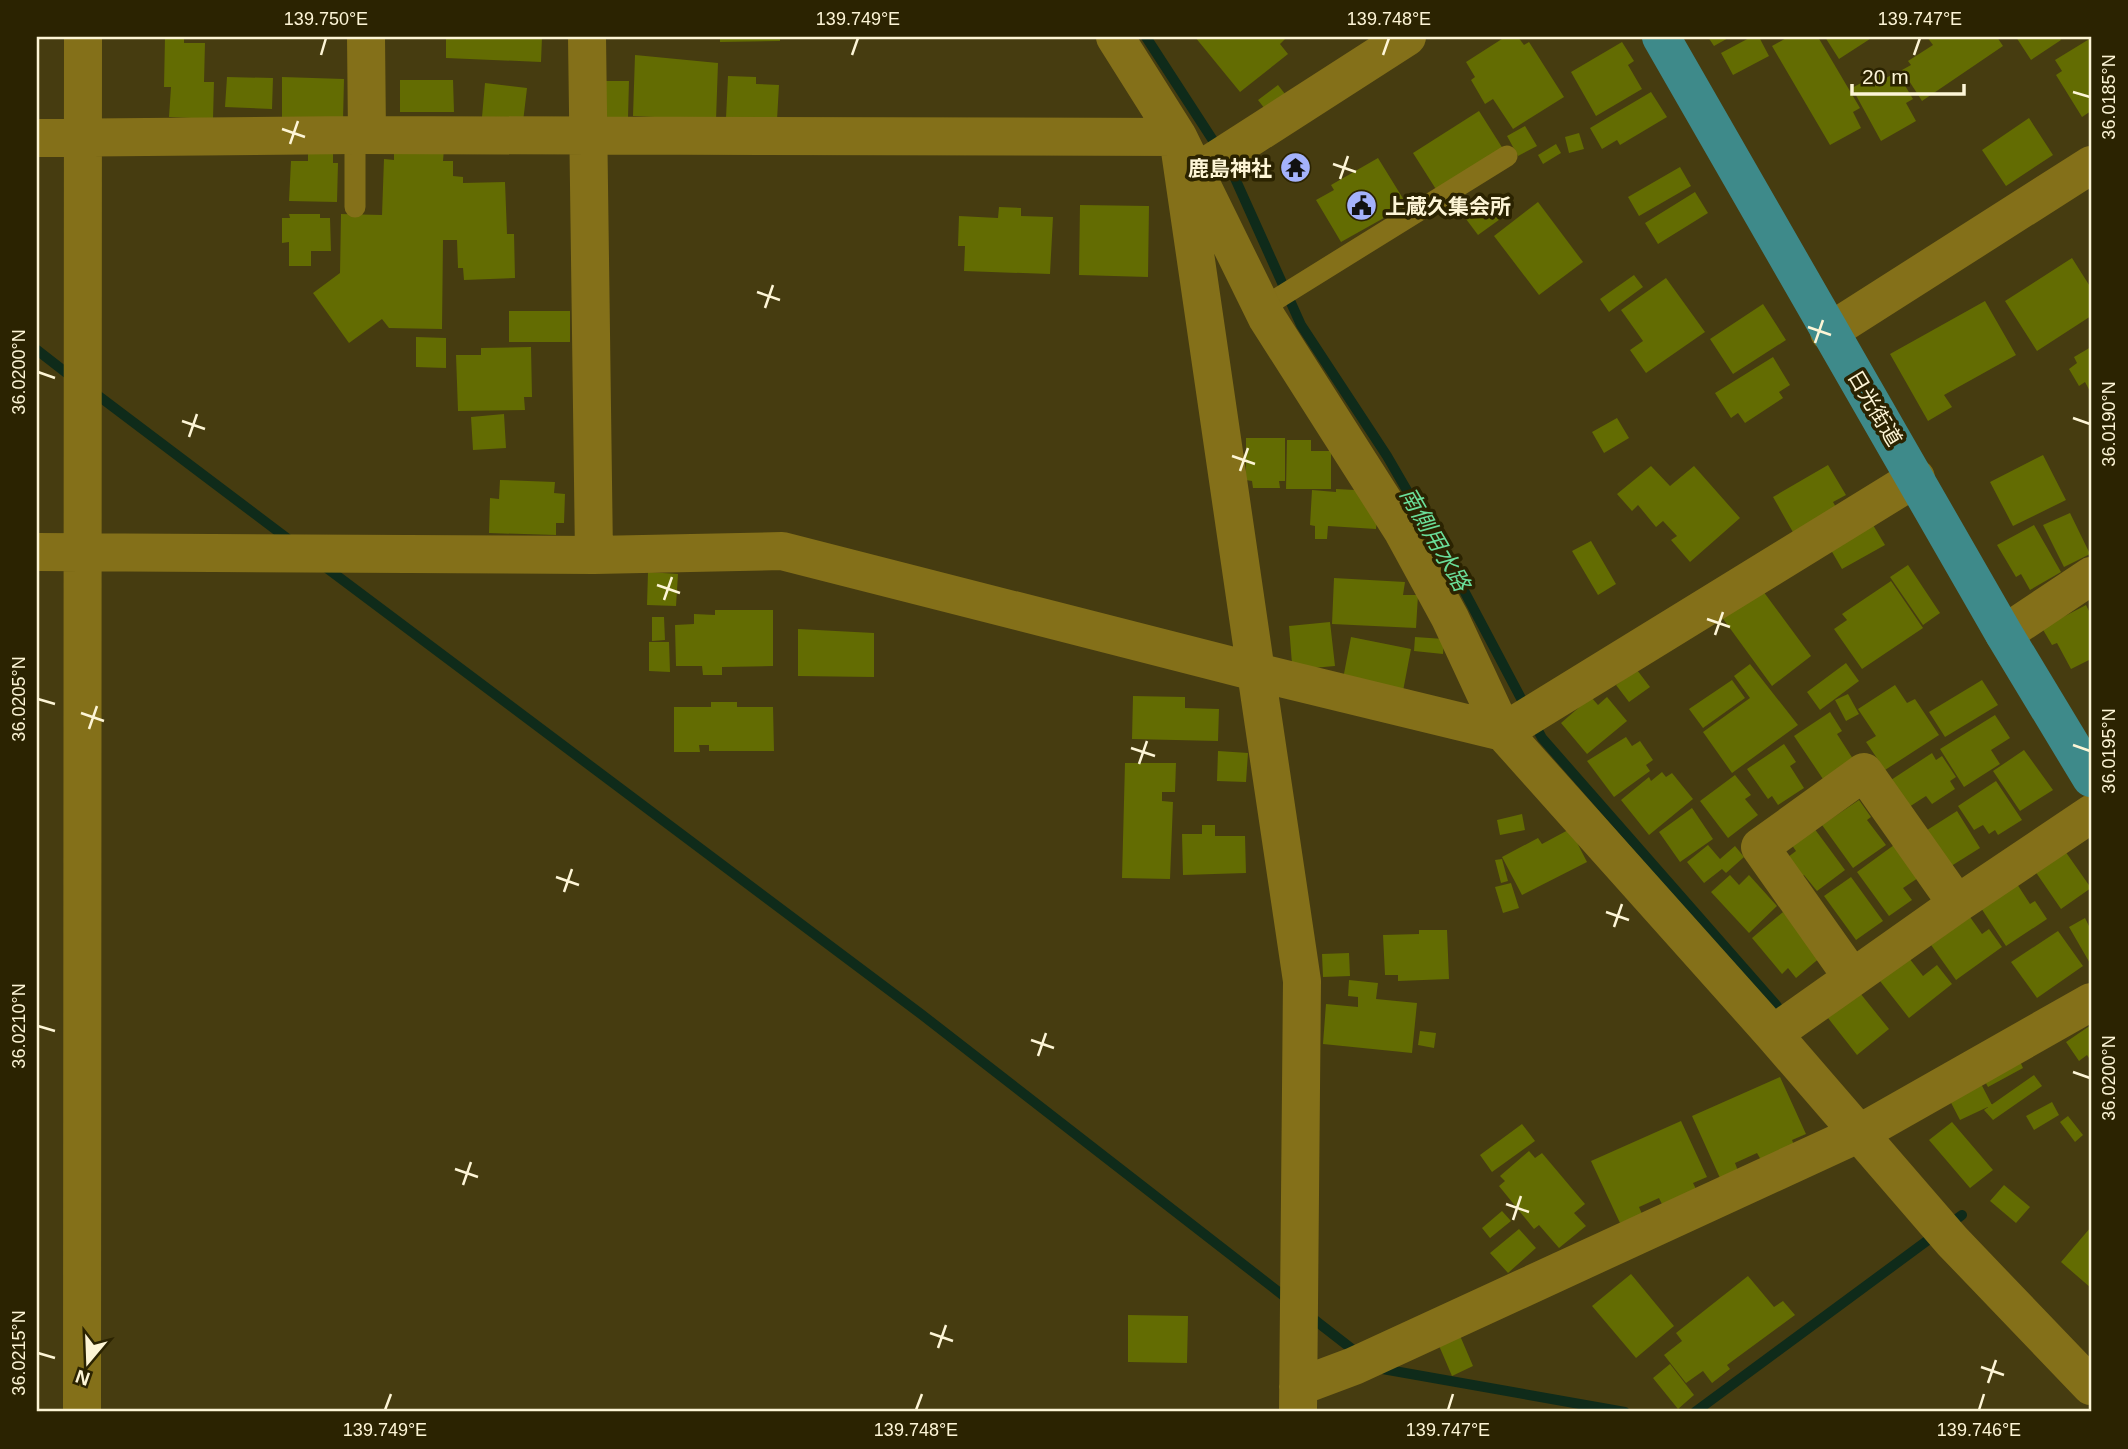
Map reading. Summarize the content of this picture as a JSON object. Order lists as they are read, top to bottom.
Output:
{
  "streets": {
    "highway": ["日光街道"]
  },
  "water": ["南側用水路"],
  "places": {
    "temple": ["鹿島神社"],
    "public building": ["上蔵久集会所"]
  },
  "scale_bar": "20 m",
  "north": "bottom",
  "coordinates": [
    "139.750°E",
    "139.749°E",
    "139.748°E",
    "139.747°E",
    "36.0185°N",
    "36.0200°N",
    "36.0190°N",
    "36.0205°N",
    "36.0195°N",
    "36.0210°N",
    "36.0215°N",
    "139.746°E"
  ]
}
